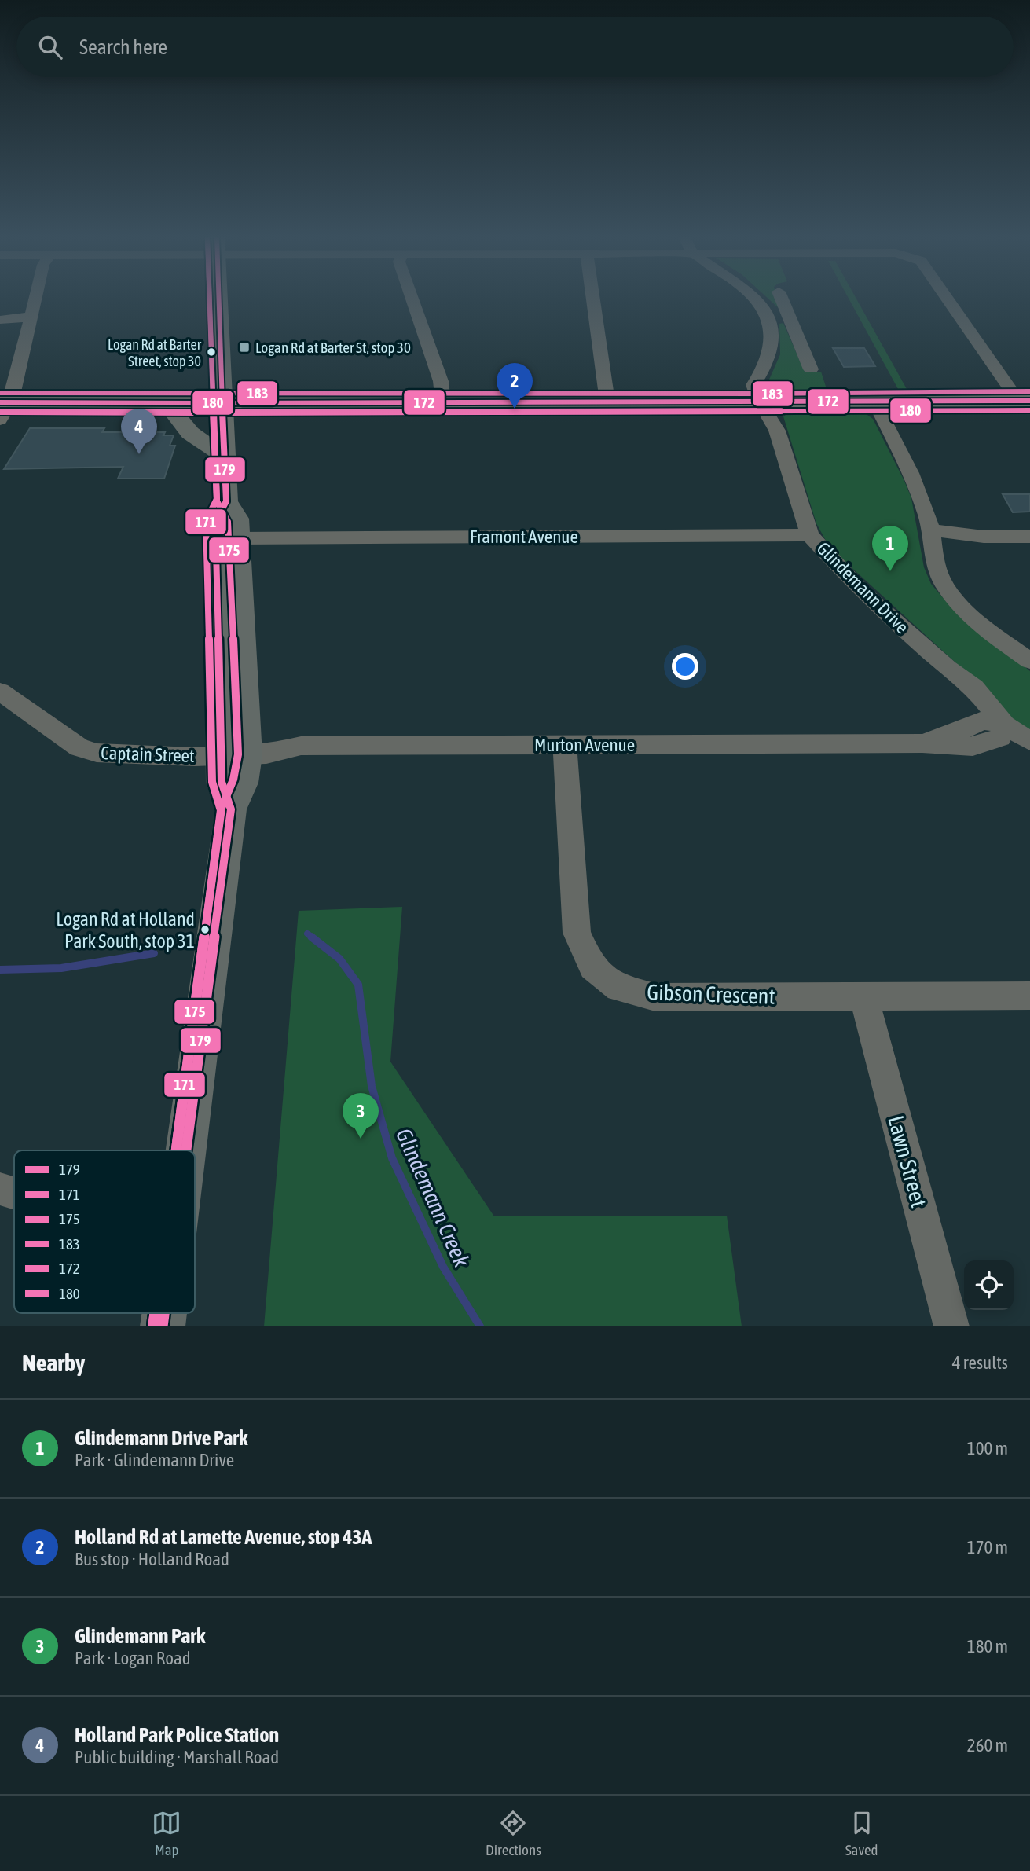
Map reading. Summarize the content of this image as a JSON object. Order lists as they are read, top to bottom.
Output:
{
  "streets": {
    "street": [
      "Framont Avenue",
      "Glindemann Drive",
      "Murton Avenue",
      "Captain Street",
      "Gibson Crescent",
      "Lawn Street"
    ]
  },
  "crossings": [
    ["Framont Avenue", "Glindemann Drive"],
    ["Glindemann Drive", "Murton Avenue"],
    ["Murton Avenue", "Captain Street"],
    ["Murton Avenue", "Gibson Crescent"],
    ["Gibson Crescent", "Lawn Street"]
  ],
  "water": ["Glindemann Creek"],
  "places": {
    "transit": ["Logan Rd at Barter St, stop 30"],
    "other": ["Logan Rd at Barter Street, stop 30", "Logan Rd at Holland Park South, stop 31"]
  },
  "lines": [
    "transit line 175",
    "transit line 172",
    "transit line 180",
    "transit line 183",
    "transit line 179",
    "transit line 171"
  ],
  "legend": [
    "179",
    "171",
    "175",
    "183",
    "172",
    "180"
  ],
  "page": {
    "search": "Search here",
    "pins": [
      "2",
      "4",
      "1",
      "3"
    ],
    "heading": ["Nearby", "4 results"],
    "list": [
      {
        "mark": "1",
        "name": "Glindemann Drive Park",
        "note": "Park · Glindemann Drive",
        "value": "100 m"
      },
      {
        "mark": "2",
        "name": "Holland Rd at Lamette Avenue, stop 43A",
        "note": "Bus stop · Holland Road",
        "value": "170 m"
      },
      {
        "mark": "3",
        "name": "Glindemann Park",
        "note": "Park · Logan Road",
        "value": "180 m"
      },
      {
        "mark": "4",
        "name": "Holland Park Police Station",
        "note": "Public building · Marshall Road",
        "value": "260 m"
      }
    ],
    "nav": ["Map", "Directions", "Saved"]
  }
}
